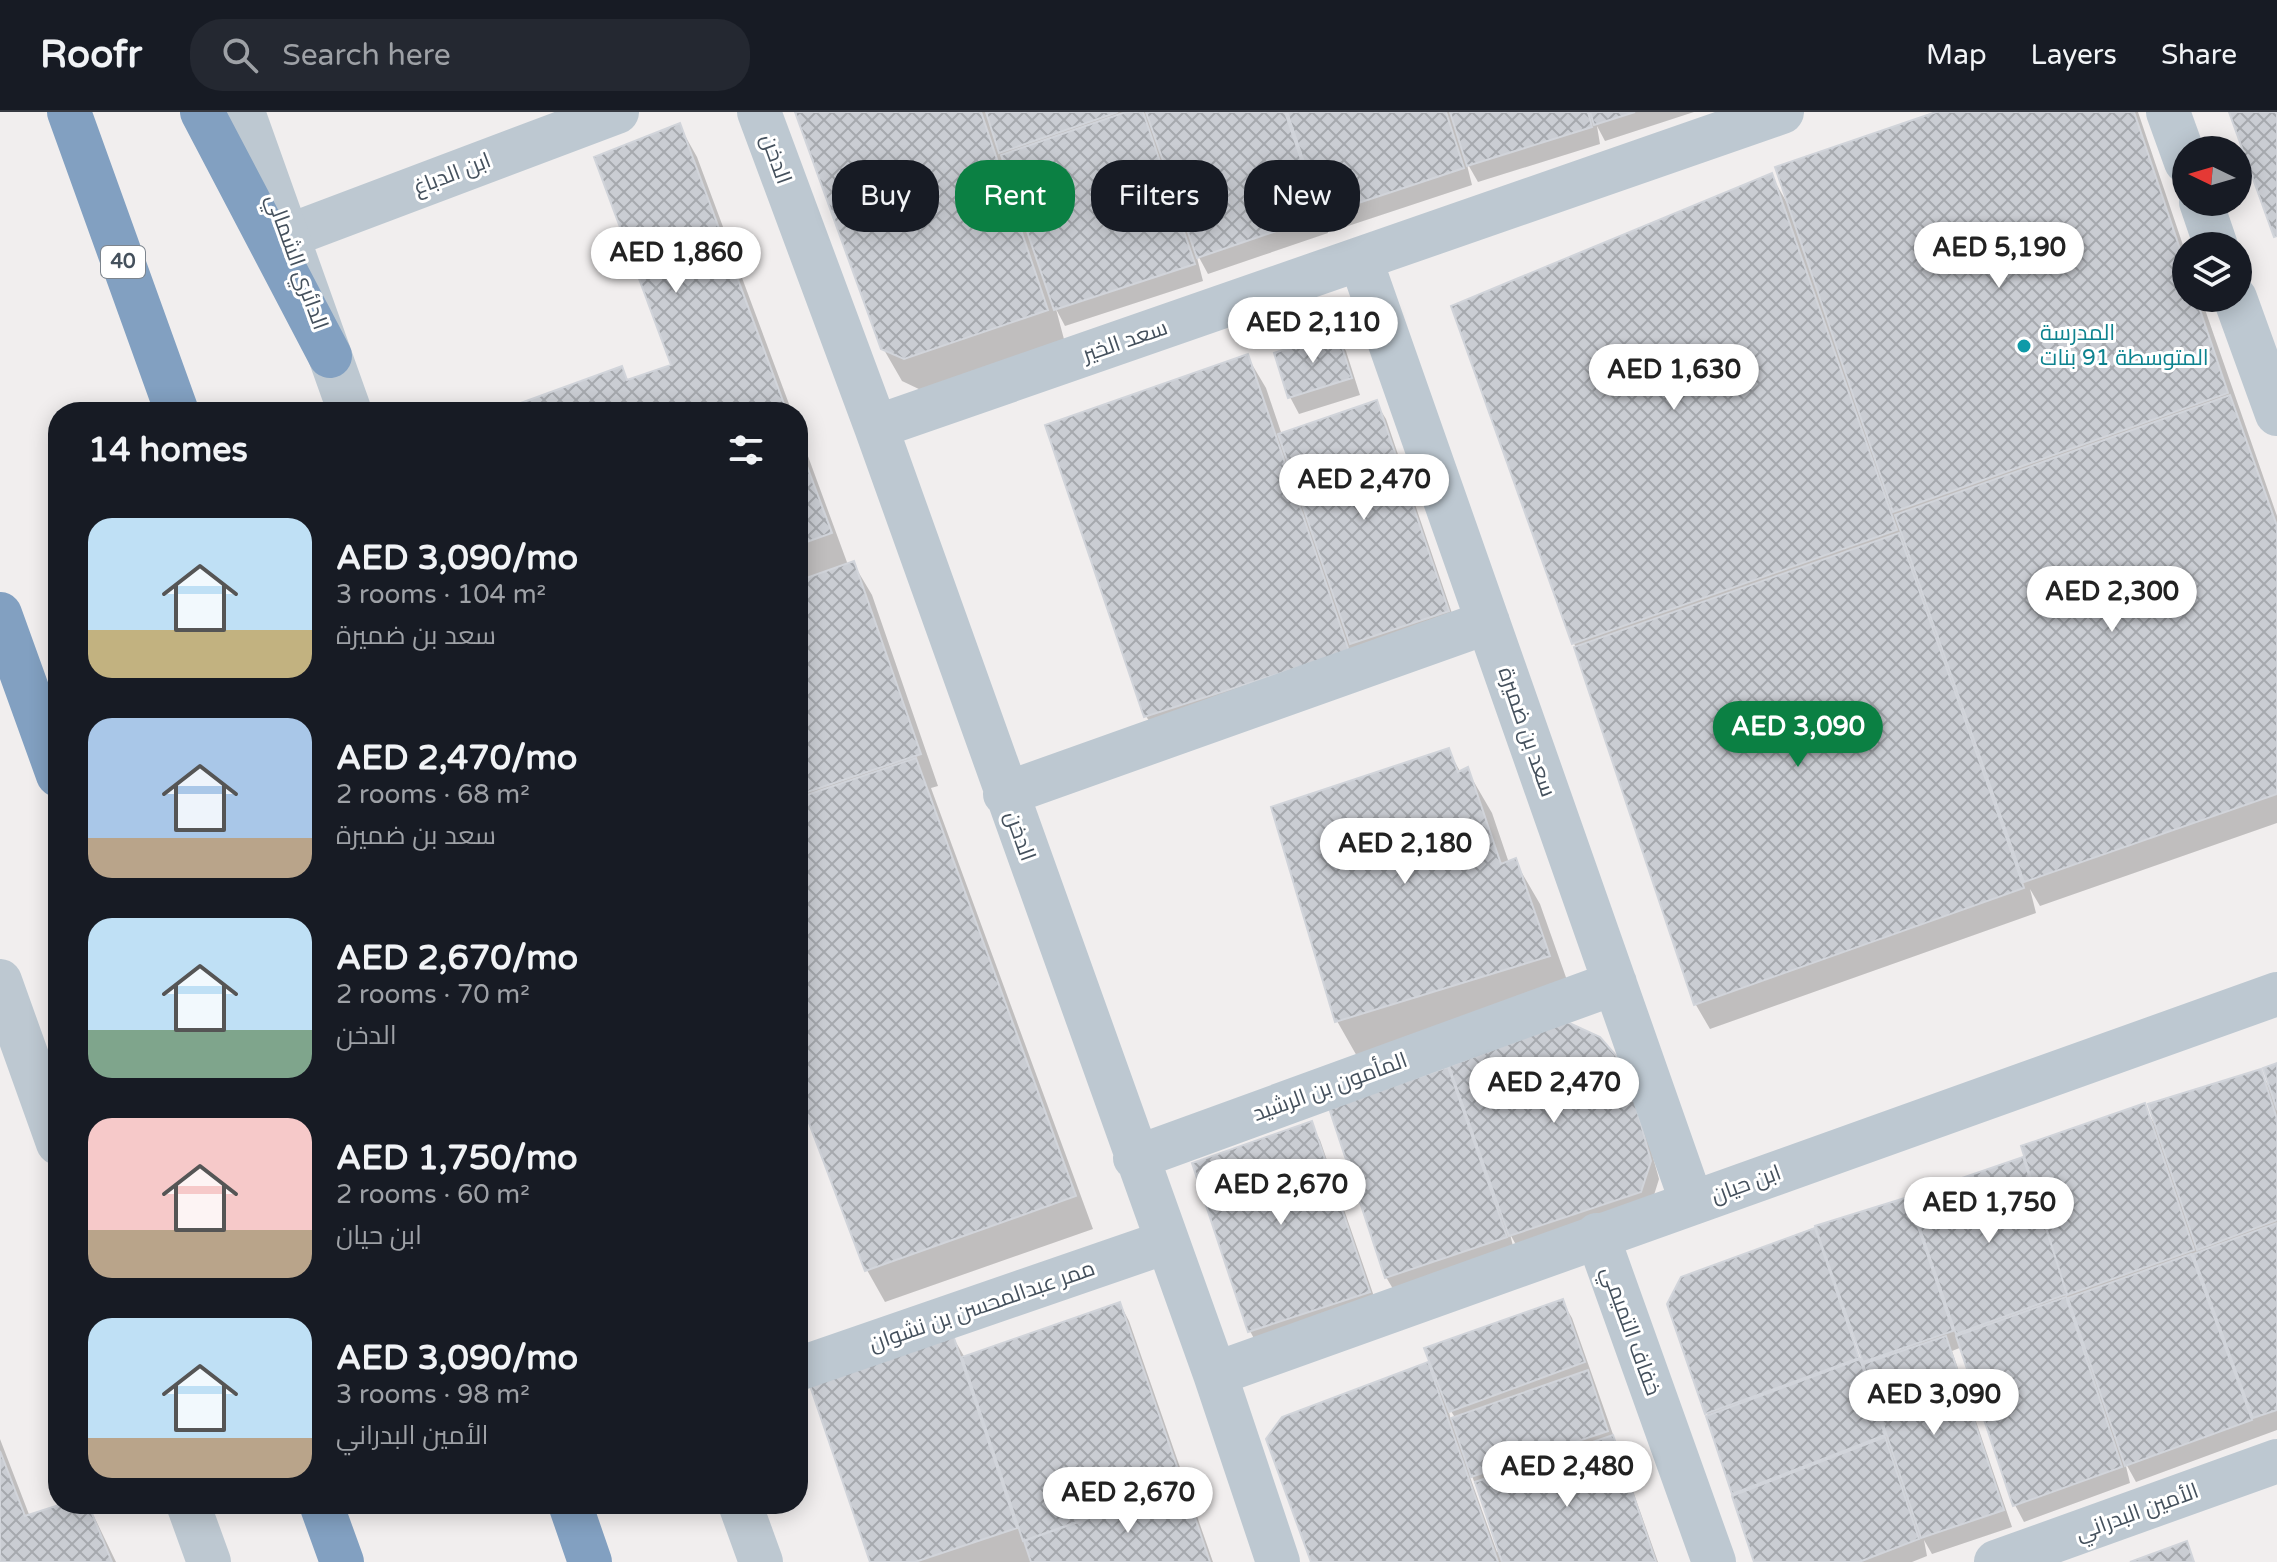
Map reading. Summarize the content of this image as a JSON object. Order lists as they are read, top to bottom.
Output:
{
  "streets": {
    "highway": ["40"],
    "street": [
      "الدخن",
      "ابن الدباغ",
      "الدائري الشمالي",
      "سعد الخير",
      "سعد بن ضميرة",
      "المأمون بن الرشيد",
      "ابن حيان",
      "ممر عبدالمحسن بن نشوان",
      "خفاف التميمي",
      "الأمين البدراني"
    ]
  },
  "crossings": [
    ["الدخن", "سعد الخير"],
    ["الدخن", "المأمون بن الرشيد"],
    ["الدخن", "ابن حيان"],
    ["الدخن", "ممر عبدالمحسن بن نشوان"],
    ["ابن الدباغ", "الدائري الشمالي"],
    ["سعد الخير", "سعد بن ضميرة"],
    ["سعد بن ضميرة", "المأمون بن الرشيد"],
    ["سعد بن ضميرة", "ابن حيان"],
    ["ابن حيان", "خفاف التميمي"]
  ],
  "places": ["المدرسة المتوسطة 91 بنات"],
  "north": "left",
  "page": {
    "header": "Roofr",
    "search": "Search here",
    "nav": ["Map", "Layers", "Share"],
    "chip": [
      "Buy",
      "Rent",
      "Filters",
      "New"
    ],
    "price": [
      "AED 5,190",
      "AED 1,860",
      "AED 2,110",
      "AED 1,630",
      "AED 2,470",
      "AED 2,300",
      "AED 3,090",
      "AED 2,180",
      "AED 2,470",
      "AED 2,670",
      "AED 1,750",
      "AED 3,090",
      "AED 2,480",
      "AED 2,670"
    ],
    "heading": "14 homes",
    "list": [
      {
        "name": "AED 3,090/mo",
        "note": "3 rooms · 104 m² · سعد بن ضميرة"
      },
      {
        "name": "AED 2,470/mo",
        "note": "2 rooms · 68 m² · سعد بن ضميرة"
      },
      {
        "name": "AED 2,670/mo",
        "note": "2 rooms · 70 m² · الدخن"
      },
      {
        "name": "AED 1,750/mo",
        "note": "2 rooms · 60 m² · ابن حيان"
      },
      {
        "name": "AED 3,090/mo",
        "note": "3 rooms · 98 m² · الأمين البدراني"
      }
    ]
  }
}
